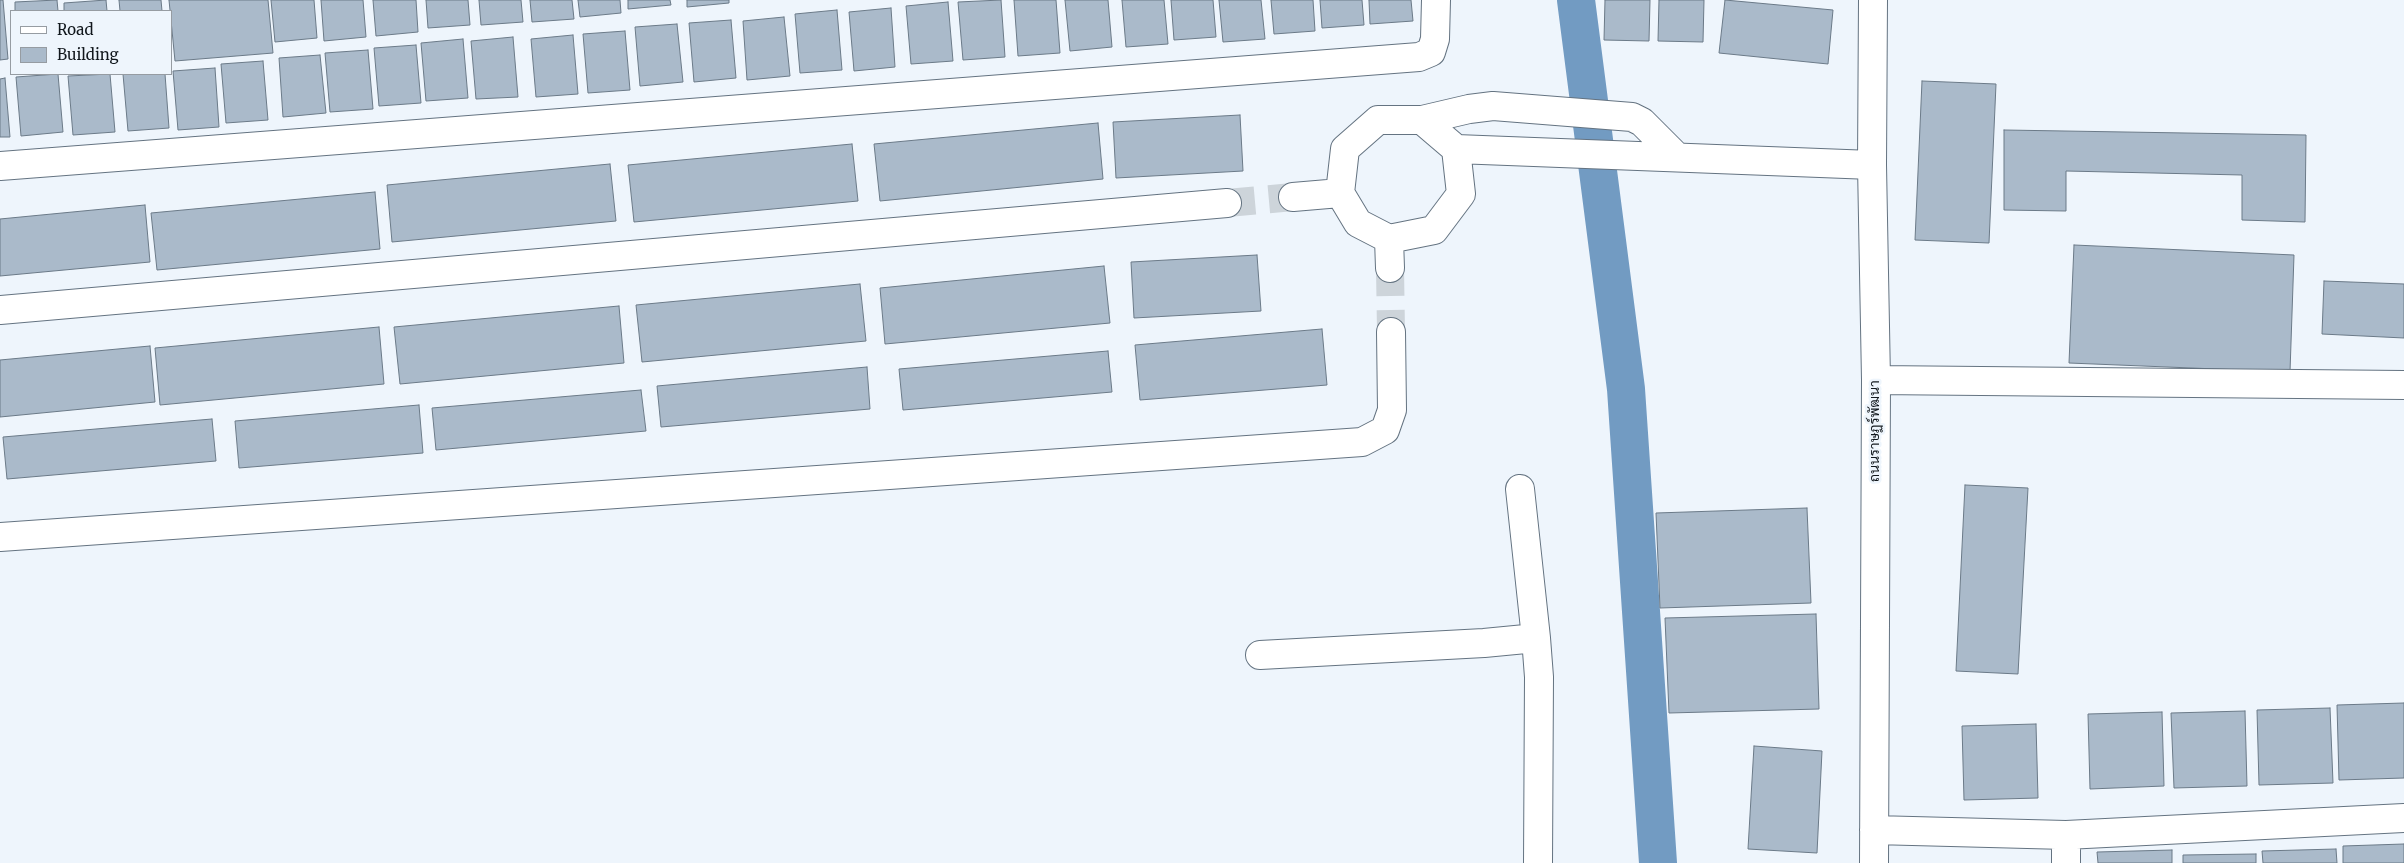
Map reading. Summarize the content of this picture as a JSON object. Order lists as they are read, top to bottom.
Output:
{
  "streets": {
    "street": ["ถนนราษฏร์พัฒนา"]
  },
  "legend": ["Road", "Building"]
}
